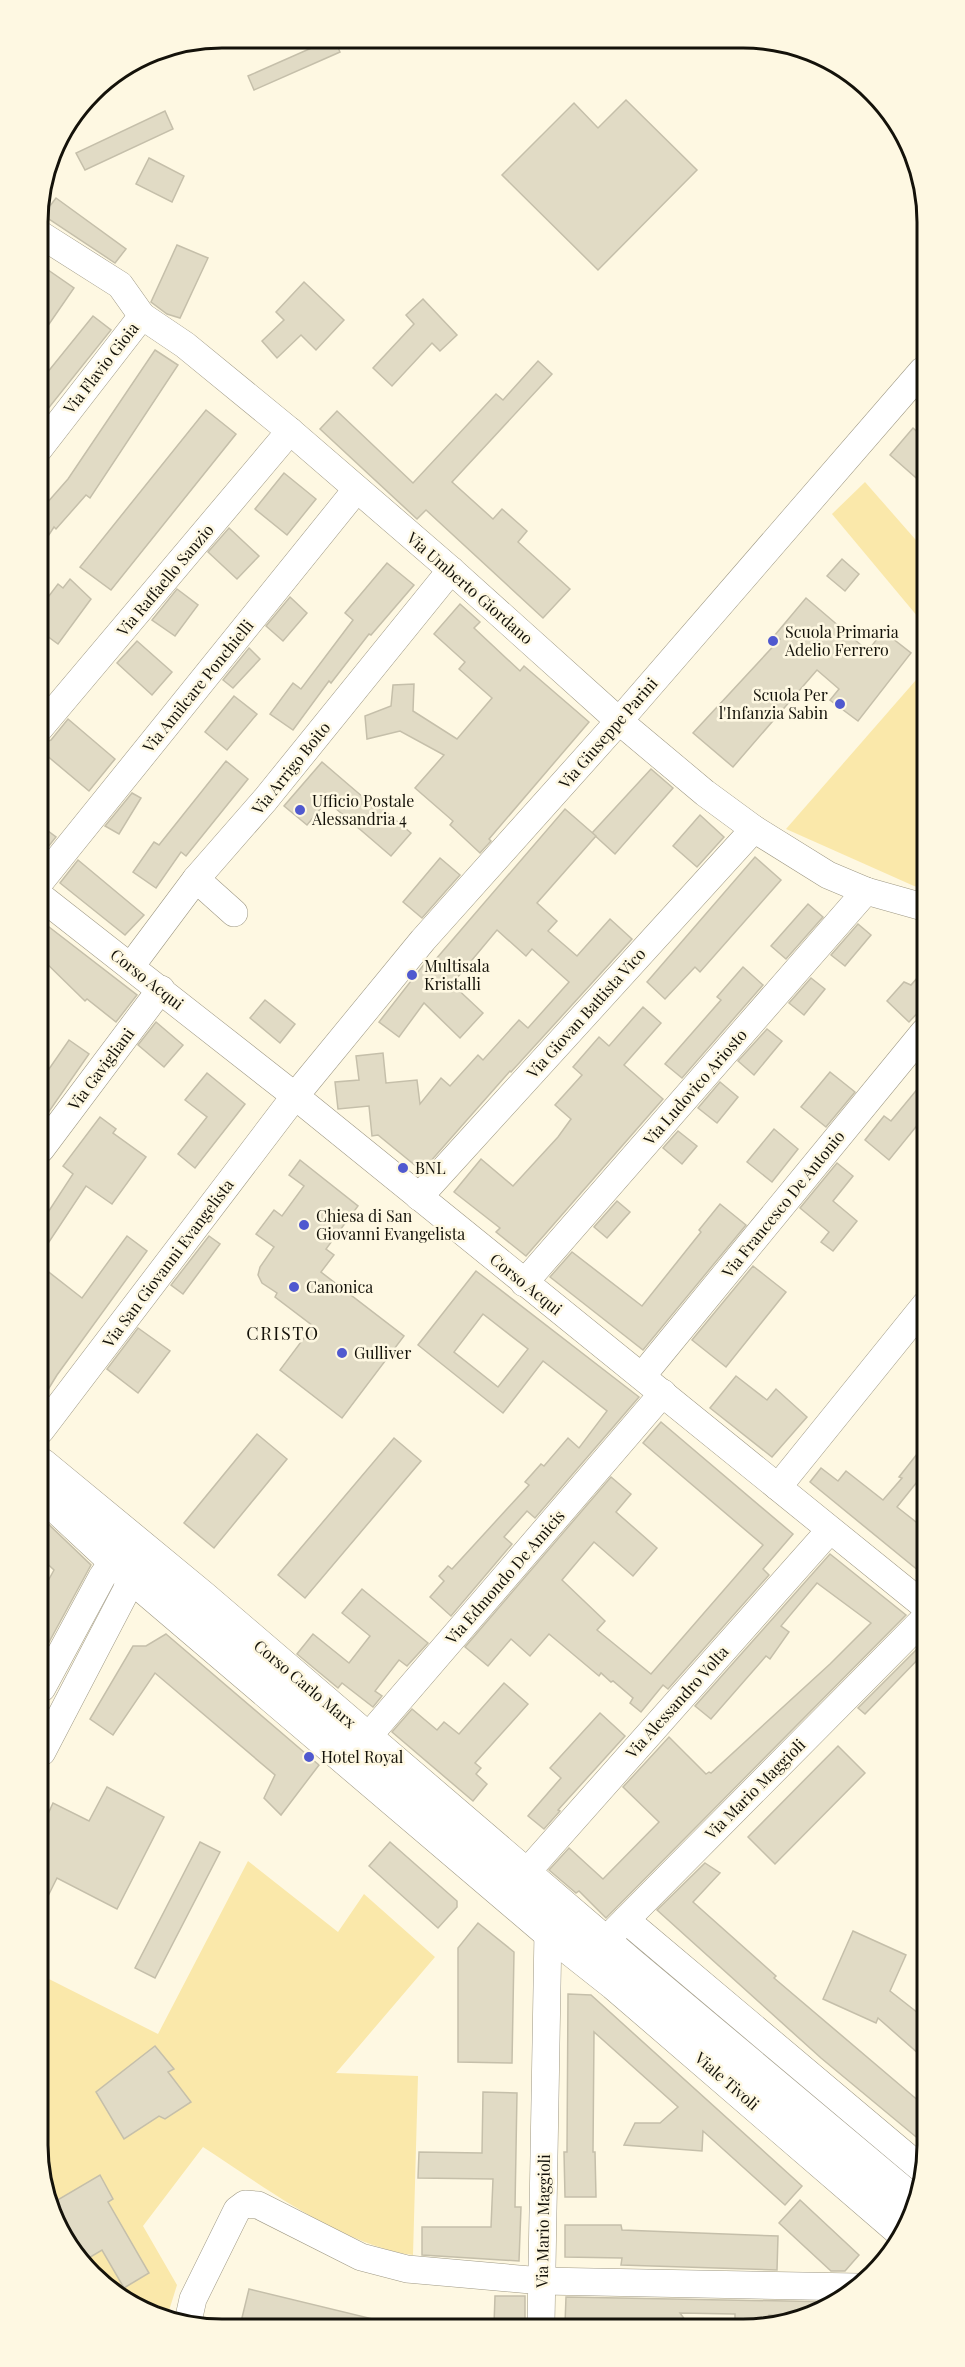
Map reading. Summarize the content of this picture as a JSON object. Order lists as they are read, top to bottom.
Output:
{
  "streets": {
    "main road": ["Corso Carlo Marx", "Viale Tivoli"],
    "street": [
      "Via Flavio Gioia",
      "Via Raffaello Sanzio",
      "Via Umberto Giordano",
      "Via Amilcare Ponchielli",
      "Via Giuseppe Parini",
      "Via Arrigo Boito",
      "Corso Acqui",
      "Via Giovan Battista Vico",
      "Via Gavigliani",
      "Via Ludovico Ariosto",
      "Via Francesco De Antonio",
      "Via San Giovanni Evangelista",
      "Via Edmondo De Amicis",
      "Via Alessandro Volta",
      "Via Mario Maggioli"
    ]
  },
  "crossings": [
    ["Via Flavio Gioia", "Via Umberto Giordano"],
    ["Via Raffaello Sanzio", "Via Umberto Giordano"],
    ["Via Umberto Giordano", "Via Amilcare Ponchielli"],
    ["Via Umberto Giordano", "Via Giuseppe Parini"],
    ["Via Umberto Giordano", "Via Arrigo Boito"],
    ["Via Umberto Giordano", "Via Giovan Battista Vico"],
    ["Via Umberto Giordano", "Via Ludovico Ariosto"],
    ["Via Giuseppe Parini", "Corso Acqui"],
    ["Via Giuseppe Parini", "Via San Giovanni Evangelista"],
    ["Via Arrigo Boito", "Corso Acqui"],
    ["Corso Acqui", "Via Giovan Battista Vico"],
    ["Corso Acqui", "Via Gavigliani"],
    ["Corso Acqui", "Via Ludovico Ariosto"],
    ["Corso Acqui", "Via Francesco De Antonio"],
    ["Corso Acqui", "Via San Giovanni Evangelista"],
    ["Corso Acqui", "Via Edmondo De Amicis"],
    ["Corso Acqui", "Via Alessandro Volta"],
    ["Via Edmondo De Amicis", "Corso Carlo Marx"],
    ["Corso Carlo Marx", "Via Alessandro Volta"],
    ["Corso Carlo Marx", "Via Mario Maggioli"],
    ["Corso Carlo Marx", "Viale Tivoli"],
    ["Via Mario Maggioli", "Viale Tivoli"]
  ],
  "districts": ["CRISTO"],
  "places": [
    "Scuola Primaria Adelio Ferrero",
    "Scuola Per l'Infanzia Sabin",
    "Ufficio Postale Alessandria 4",
    "Multisala Kristalli",
    "BNL",
    "Chiesa di San Giovanni Evangelista",
    "Canonica",
    "Gulliver",
    "Hotel Royal"
  ]
}
